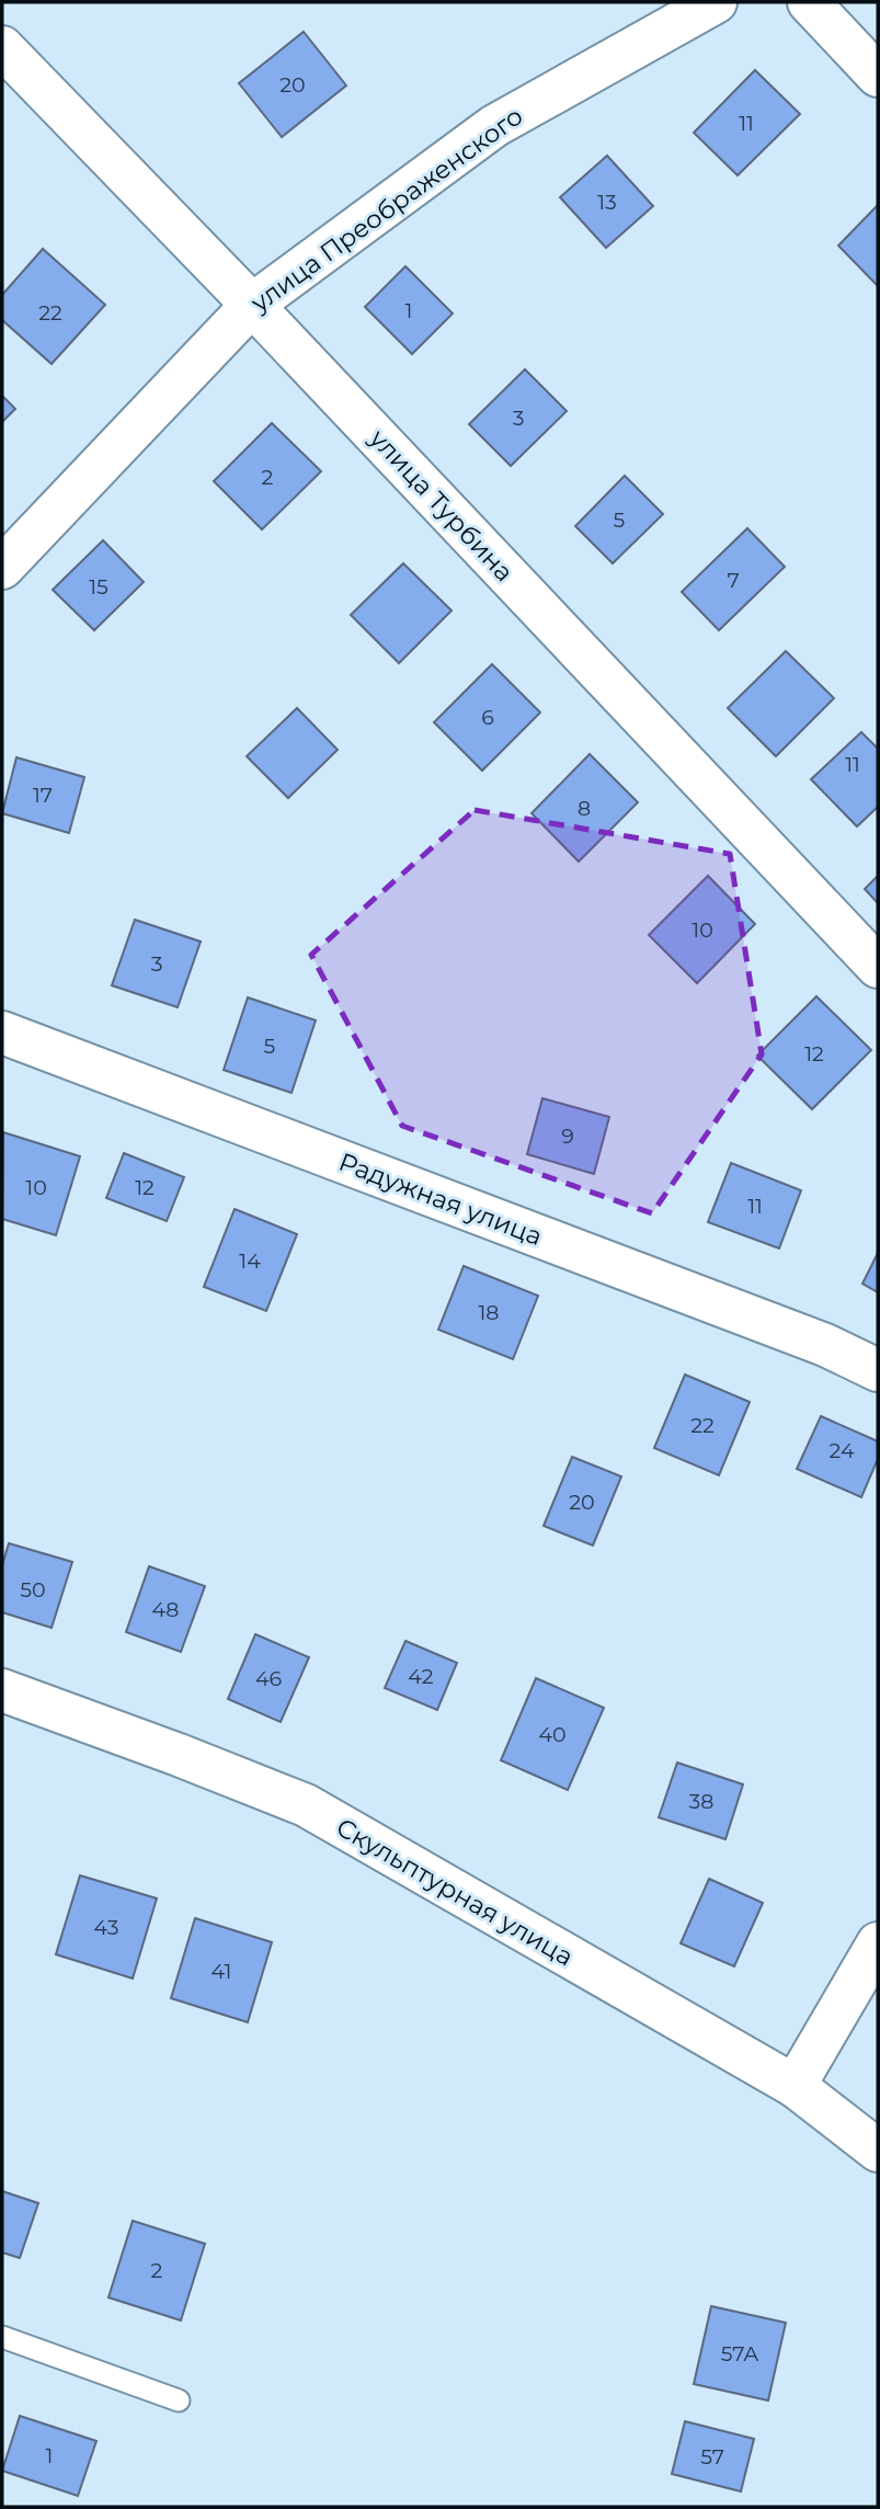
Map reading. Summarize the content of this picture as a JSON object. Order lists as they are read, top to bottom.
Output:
{
  "streets": {
    "street": [
      "улица Преображенского",
      "улица Турбина",
      "Радужная улица",
      "Скульптурная улица"
    ]
  },
  "crossings": [
    ["улица Преображенского", "улица Турбина"]
  ],
  "house_numbers": [
    "20",
    "11",
    "13",
    "1",
    "22",
    "3",
    "2",
    "5",
    "7",
    "15",
    "6",
    "11",
    "17",
    "8",
    "10",
    "3",
    "5",
    "12",
    "9",
    "10",
    "12",
    "11",
    "14",
    "18",
    "22",
    "24",
    "20",
    "50",
    "48",
    "42",
    "46",
    "40",
    "38",
    "43",
    "41",
    "2",
    "57А",
    "1",
    "57"
  ]
}
